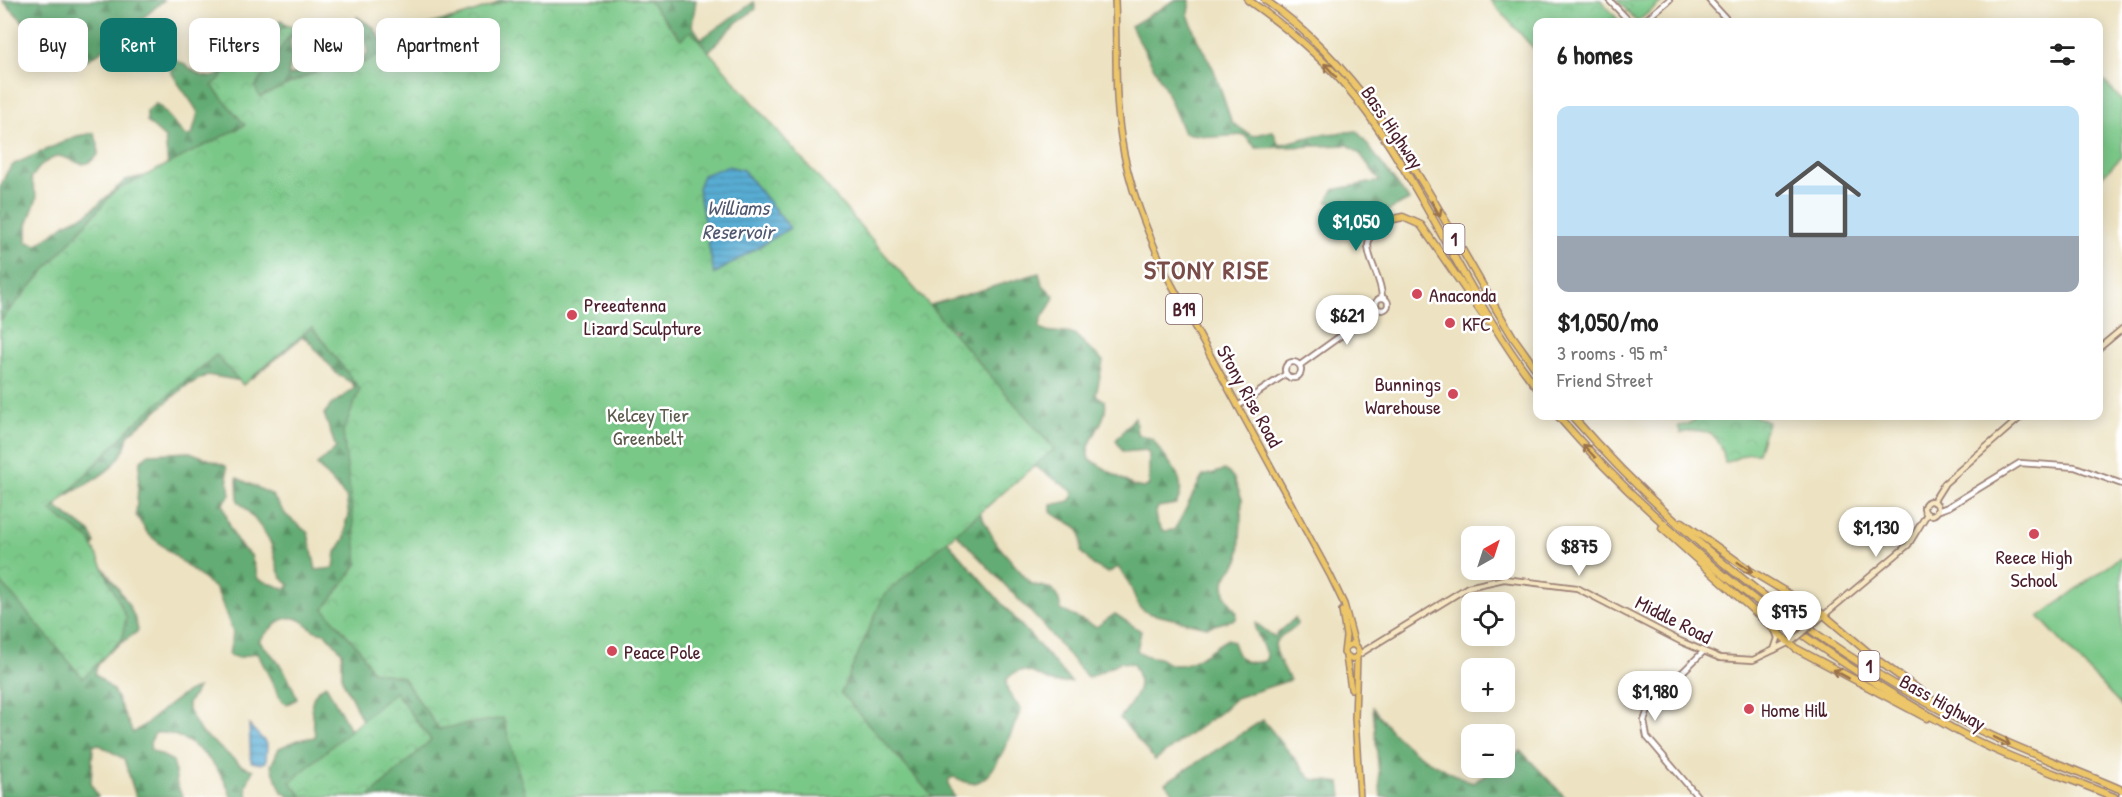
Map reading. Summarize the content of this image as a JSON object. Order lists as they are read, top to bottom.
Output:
{
  "streets": {
    "highway": ["Bass Highway", "1"],
    "main road": ["B19", "Stony Rise Road", "Middle Road"]
  },
  "crossings": [
    ["B19", "Stony Rise Road"],
    ["B19", "Middle Road"],
    ["Stony Rise Road", "Middle Road"]
  ],
  "districts": ["STONY RISE"],
  "water": ["Williams Reservoir"],
  "parks": ["Kelcey Tier Greenbelt"],
  "places": [
    "Anaconda",
    "Preeatenna Lizard Sculpture",
    "KFC",
    "Bunnings Warehouse",
    "Reece High School",
    "Peace Pole",
    "Home Hill"
  ],
  "north": "top right",
  "page": {
    "chip": [
      "Buy",
      "Rent",
      "Filters",
      "New",
      "Apartment"
    ],
    "heading": "6 homes",
    "list": [
      {
        "name": "$1,050/mo",
        "note": "3 rooms · 95 m² · Friend Street"
      }
    ],
    "price": [
      "$1,050",
      "$621",
      "$1,130",
      "$875",
      "$975",
      "$1,980"
    ],
    "map_buttons": ["+", "−"]
  }
}
